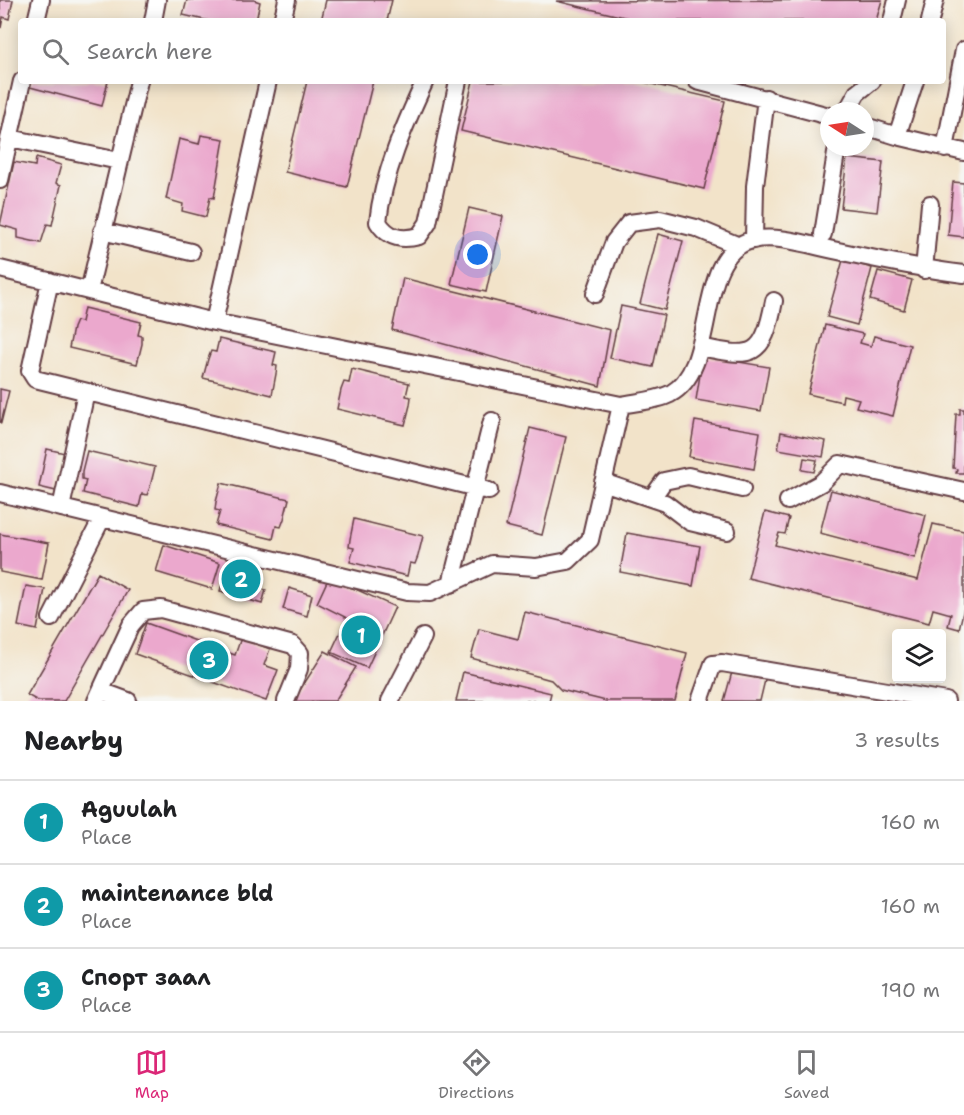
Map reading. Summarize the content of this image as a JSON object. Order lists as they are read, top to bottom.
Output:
{
  "north": "left",
  "page": {
    "search": "Search here",
    "pins": ["2", "1", "3"],
    "heading": ["Nearby", "3 results"],
    "list": [
      {
        "mark": "1",
        "name": "Aguulah",
        "note": "Place",
        "value": "160 m"
      },
      {
        "mark": "2",
        "name": "maintenance bld",
        "note": "Place",
        "value": "160 m"
      },
      {
        "mark": "3",
        "name": "Спорт заал",
        "note": "Place",
        "value": "190 m"
      }
    ],
    "nav": ["Map", "Directions", "Saved"]
  }
}
